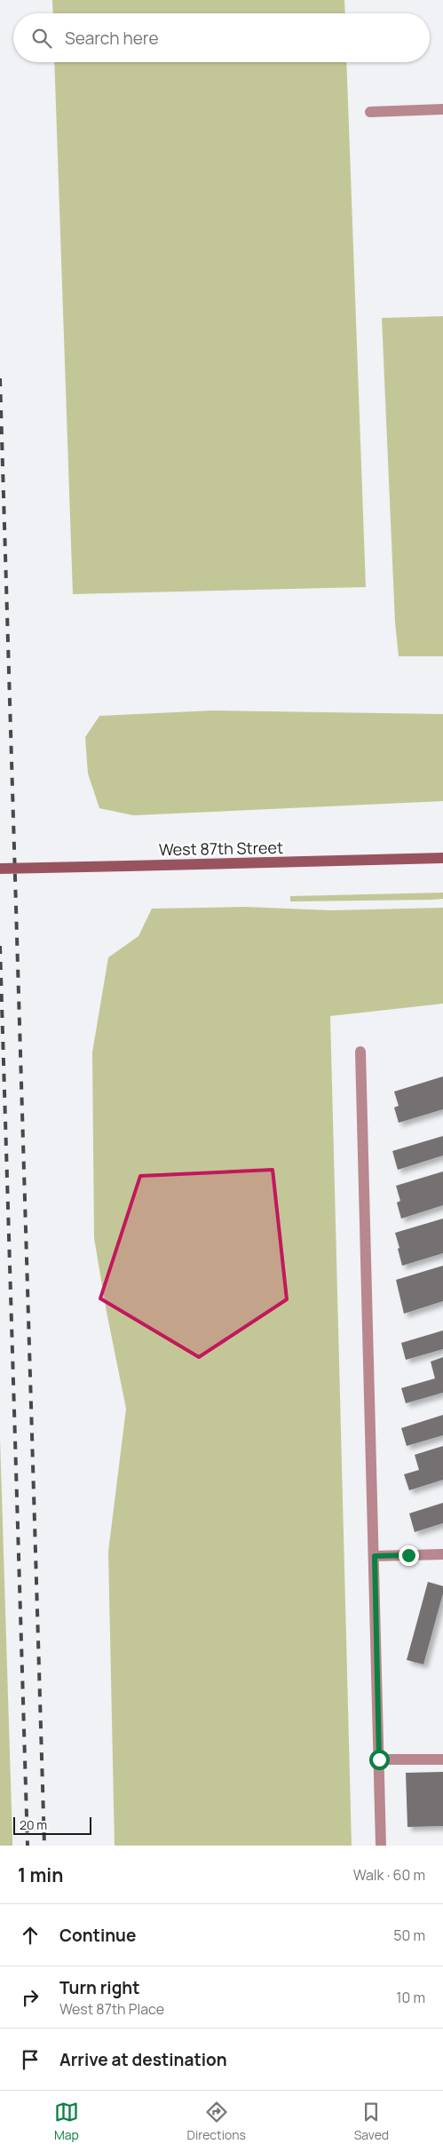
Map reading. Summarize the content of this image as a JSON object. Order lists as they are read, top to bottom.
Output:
{
  "streets": {
    "main road": ["West 87th Street"]
  },
  "scale_bar": "20 m",
  "page": {
    "search": "Search here",
    "scale": "20 m",
    "heading": ["1 min", "Walk · 60 m"],
    "list": [
      ["Continue", "50 m"],
      ["Turn right", "West 87th Place", "10 m"],
      "Arrive at destination"
    ],
    "nav": ["Map", "Directions", "Saved"]
  }
}
